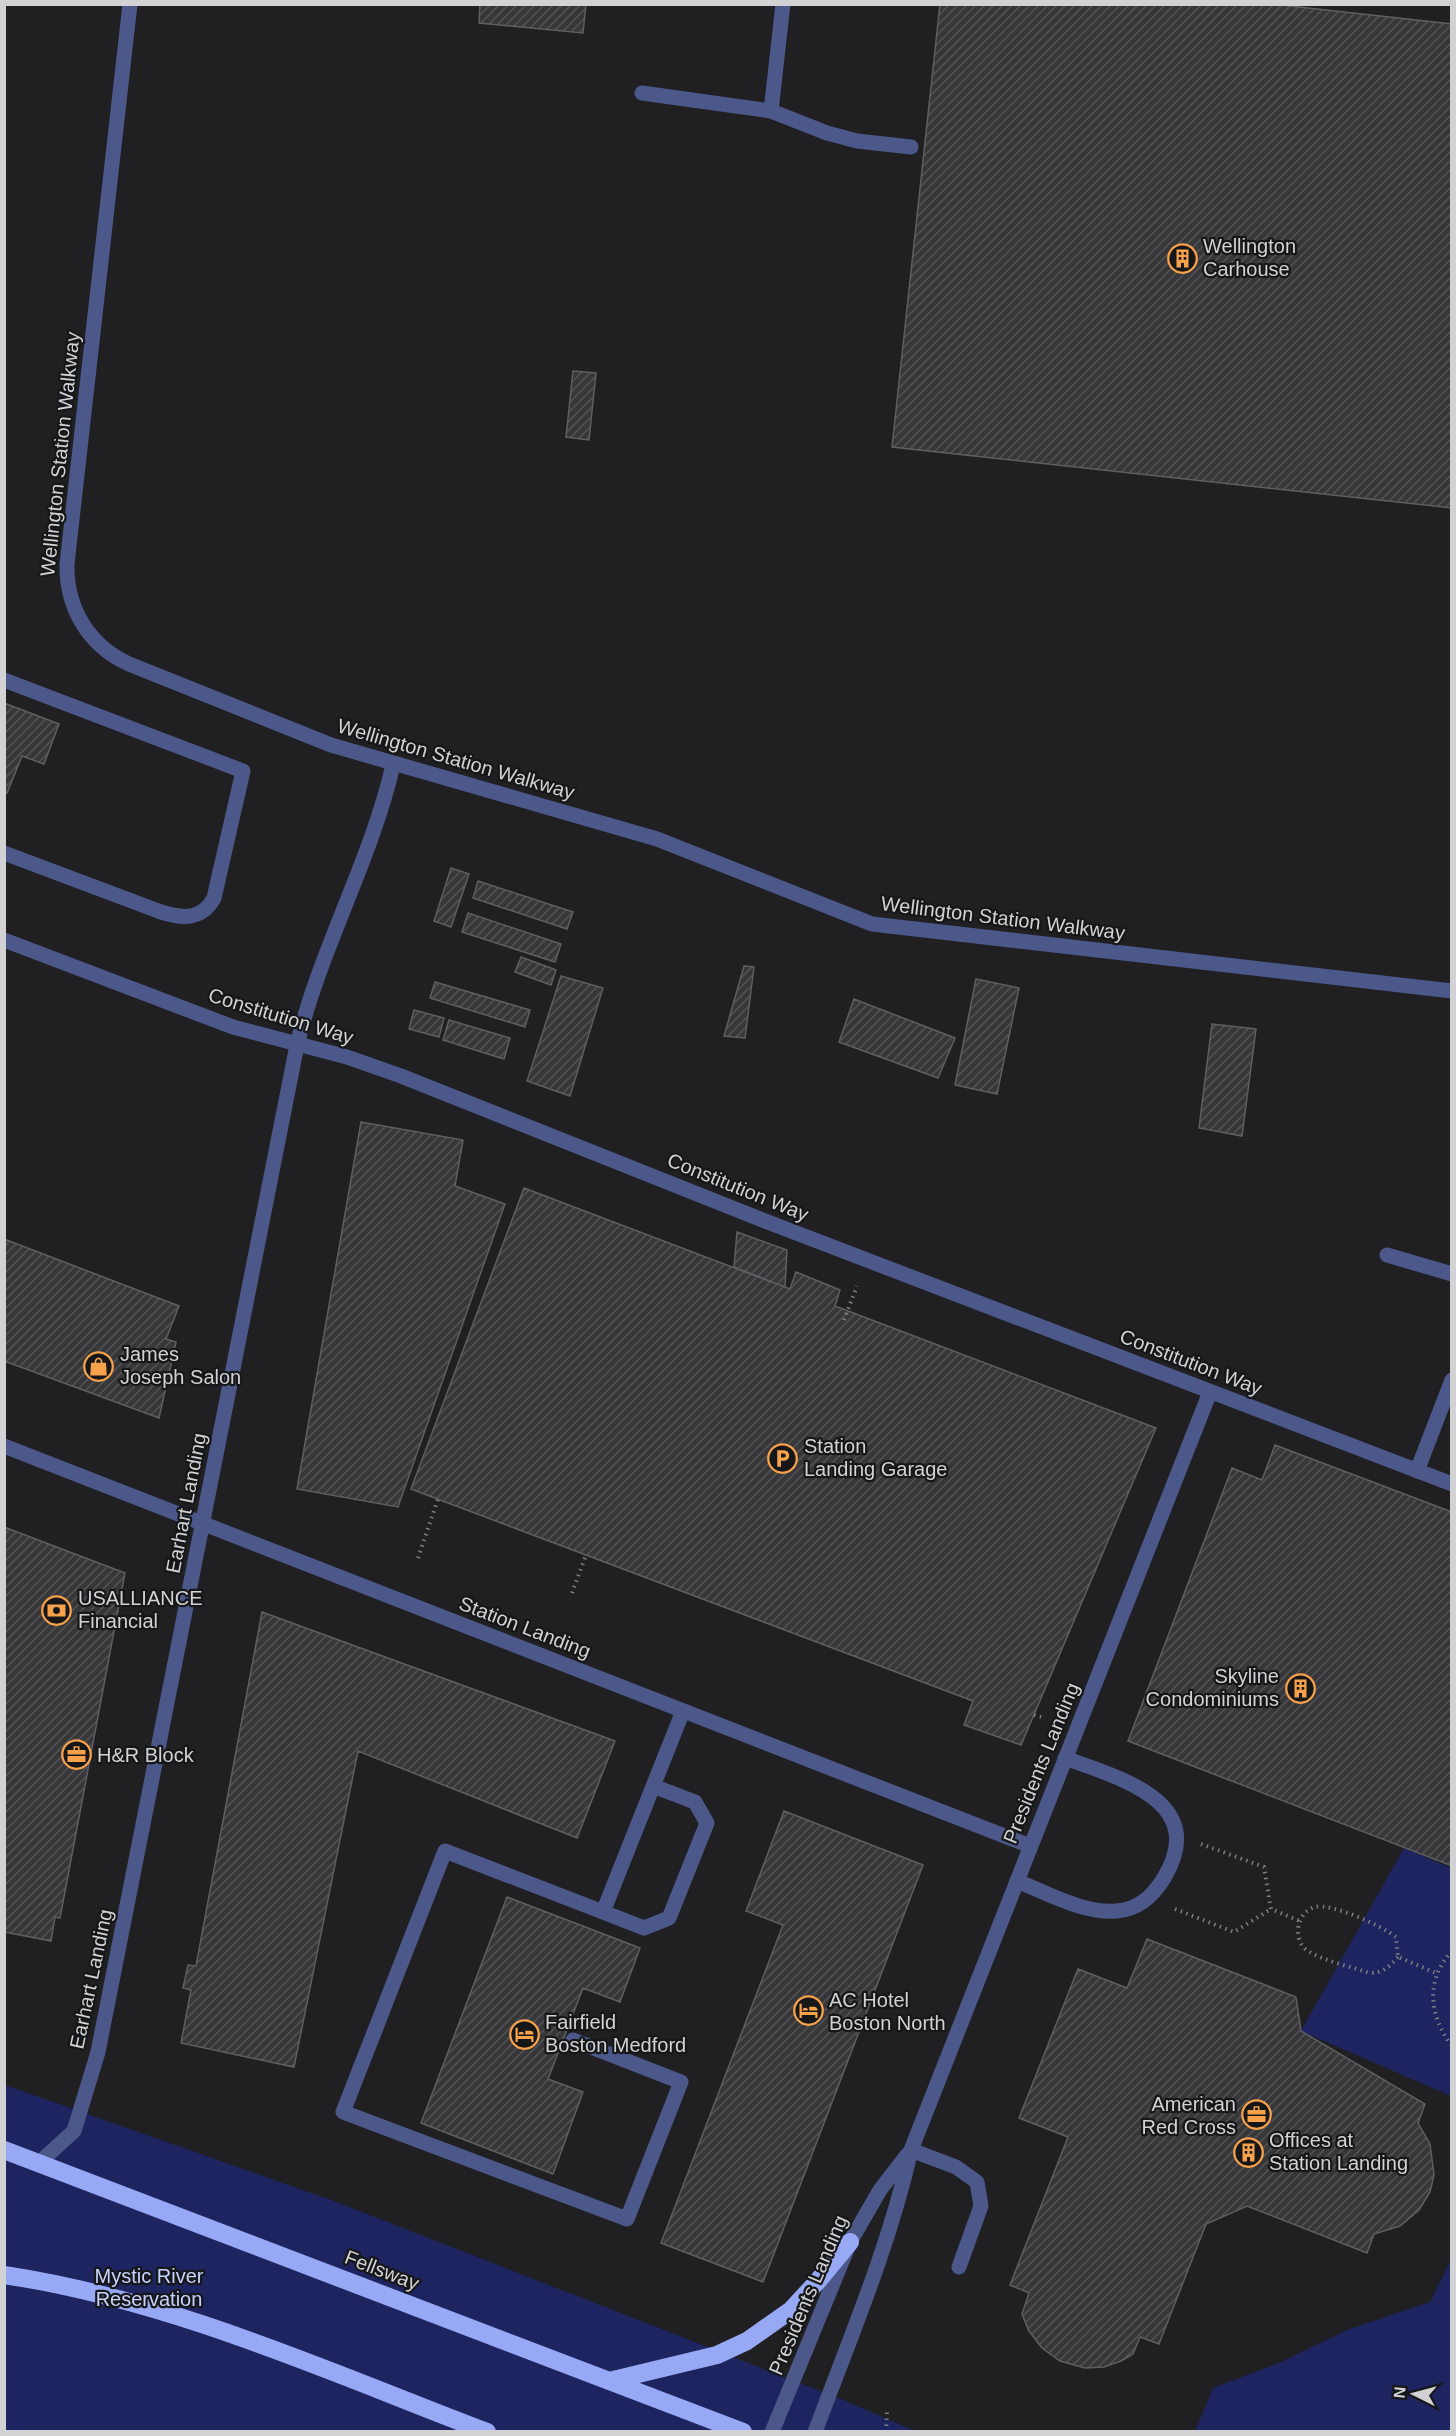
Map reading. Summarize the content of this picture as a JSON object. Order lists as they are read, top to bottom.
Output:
{
  "streets": {
    "highway": ["Fellsway"],
    "street": [
      "Wellington Station Walkway",
      "Constitution Way",
      "Earhart Landing",
      "Station Landing",
      "Presidents Landing"
    ]
  },
  "crossings": [
    ["Wellington Station Walkway", "Earhart Landing"],
    ["Constitution Way", "Earhart Landing"],
    ["Constitution Way", "Presidents Landing"],
    ["Earhart Landing", "Station Landing"],
    ["Earhart Landing", "Fellsway"],
    ["Station Landing", "Presidents Landing"]
  ],
  "parks": ["Mystic River Reservation"],
  "places": {
    "building": ["Wellington Carhouse", "Skyline Condominiums", "Offices at Station Landing"],
    "shop": ["James Joseph Salon"],
    "parking": ["Station Landing Garage"],
    "bank": ["USALLIANCE Financial"],
    "office": ["H&R Block", "American Red Cross"],
    "hotel": ["AC Hotel Boston North", "Fairfield Boston Medford"]
  },
  "north": "left"
}
